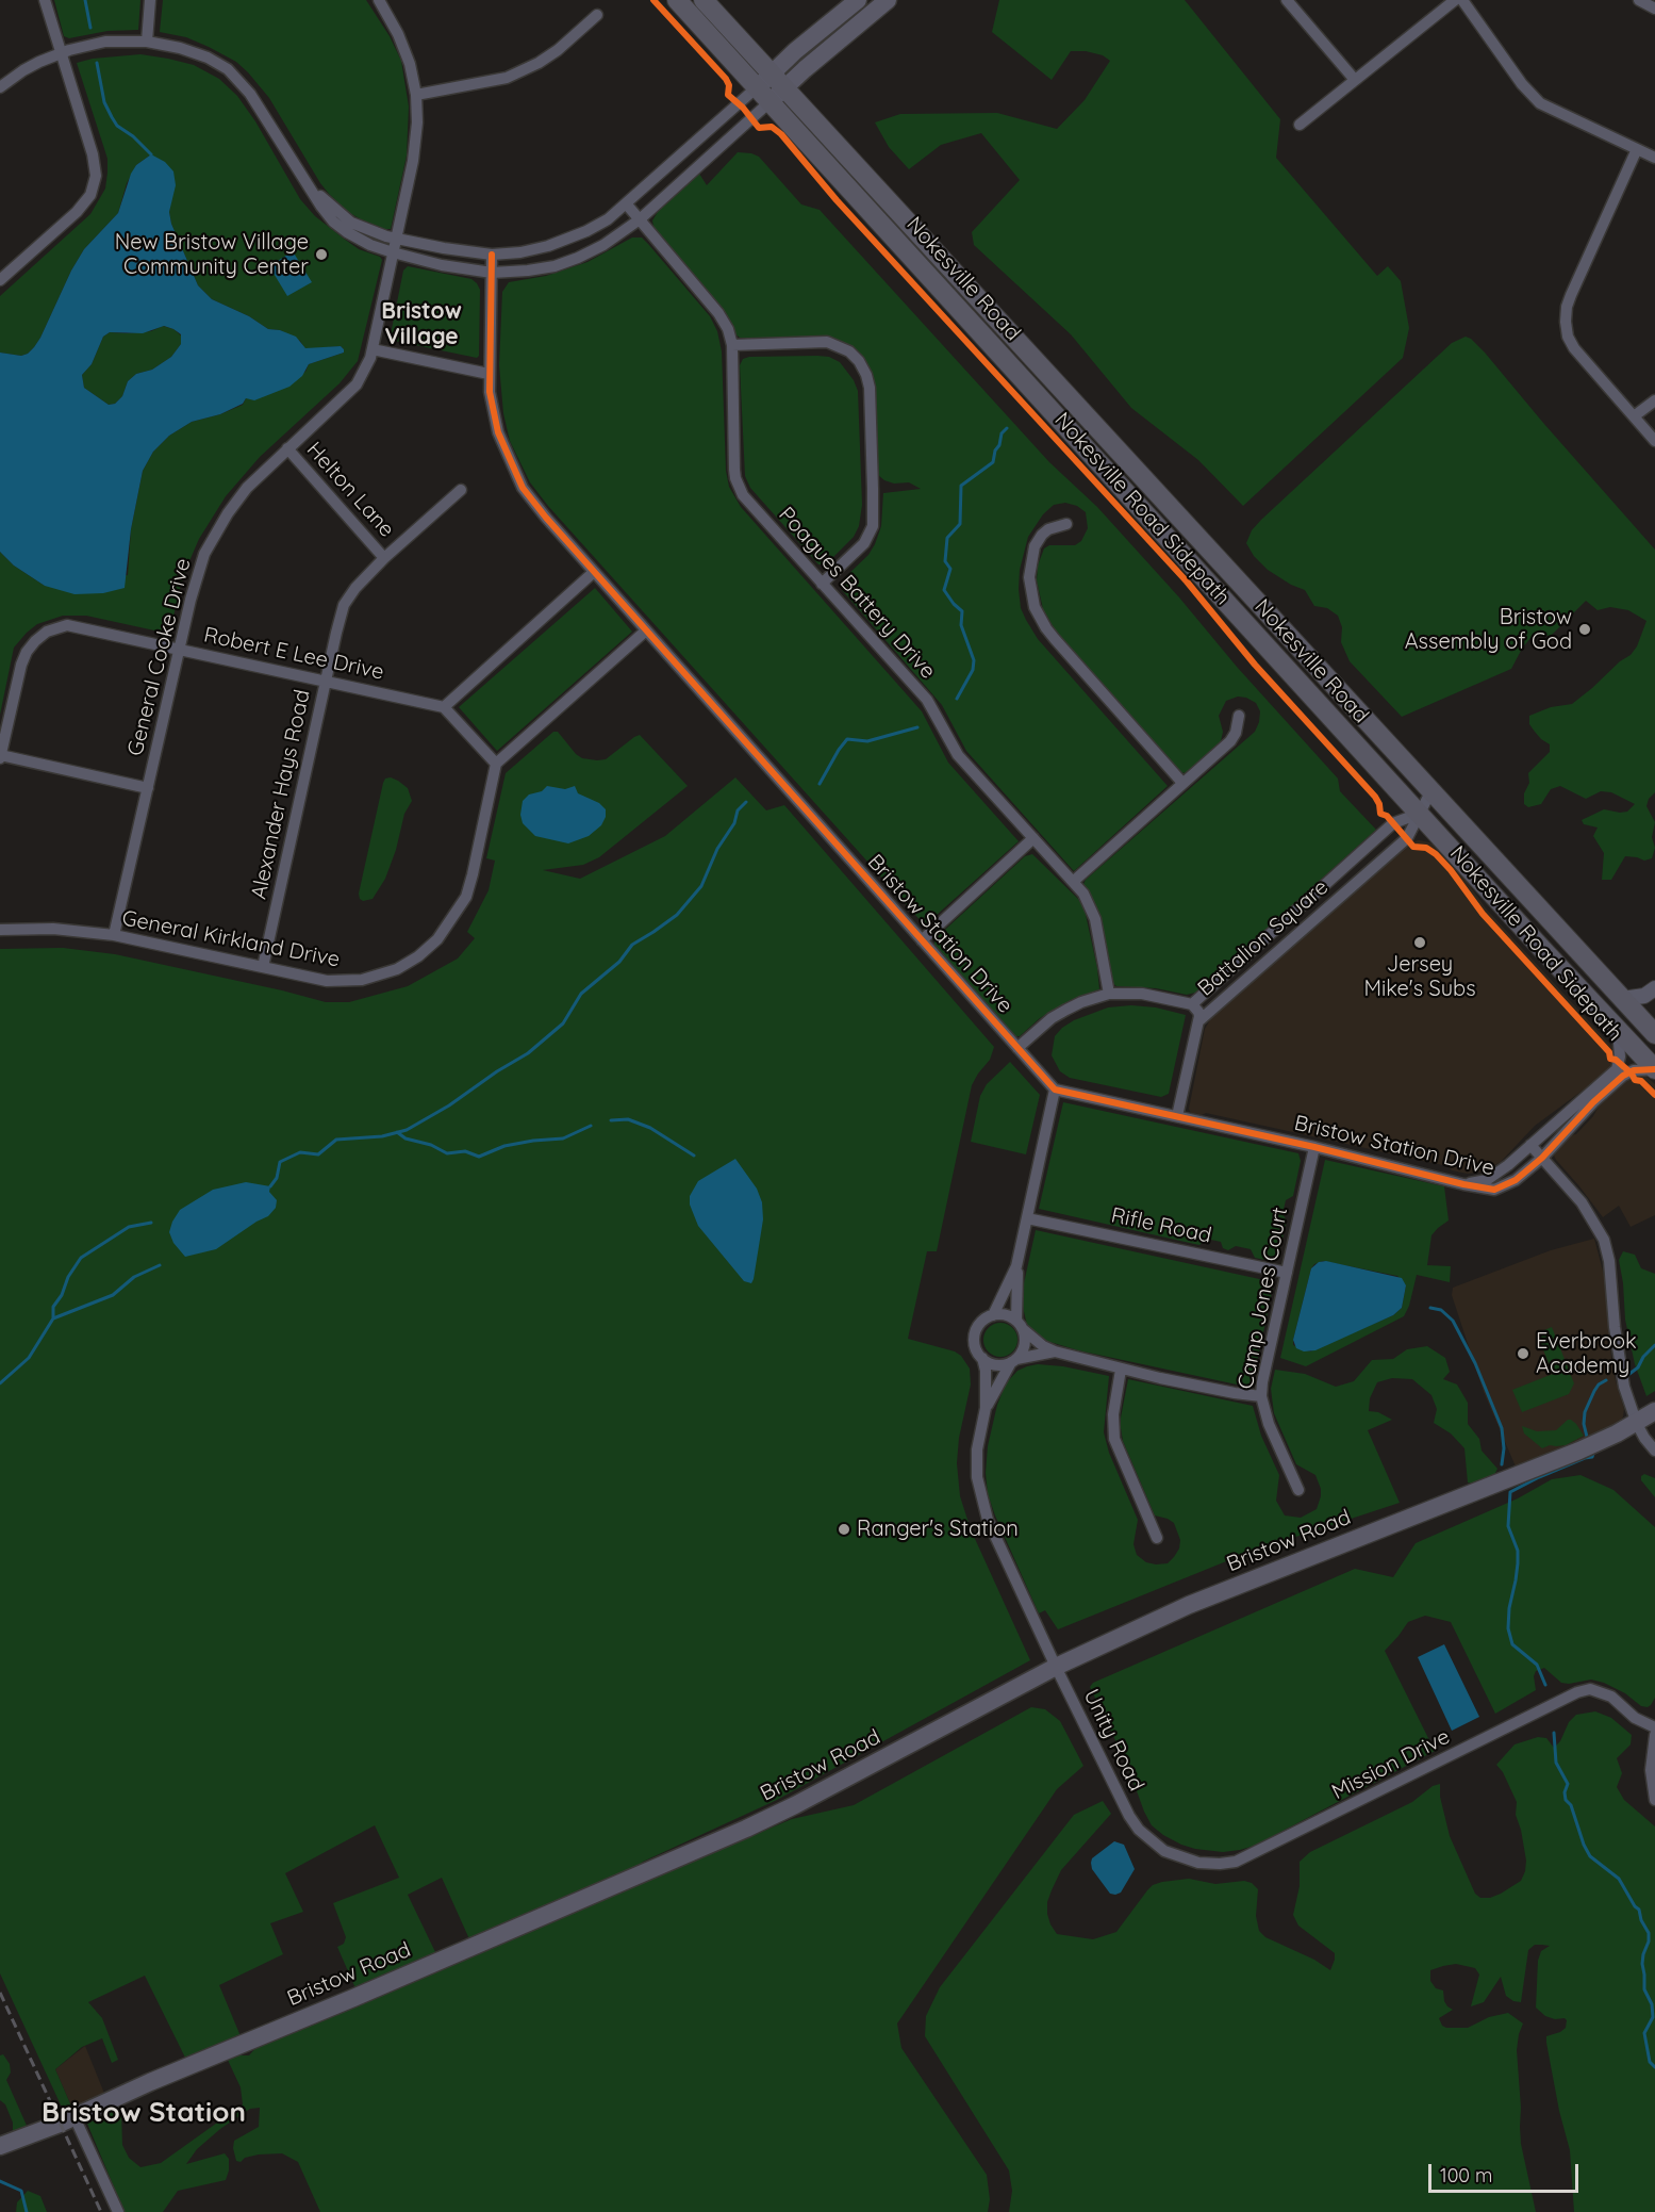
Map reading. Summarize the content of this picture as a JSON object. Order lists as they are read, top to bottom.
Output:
{
  "streets": {
    "highway": ["Nokesville Road"],
    "main road": ["Bristow Road"],
    "street": [
      "Helton Lane",
      "Poagues Battery Drive",
      "Robert E Lee Drive",
      "General Cooke Drive",
      "Alexander Hays Road",
      "Bristow Station Drive",
      "Battalion Square",
      "General Kirkland Drive",
      "Rifle Road",
      "Camp Jones Court",
      "Unity Road",
      "Mission Drive"
    ],
    "cycle path": ["Nokesville Road Sidepath"]
  },
  "crossings": [
    ["Nokesville Road", "Bristow Station Drive"],
    ["Nokesville Road", "Battalion Square"],
    ["Helton Lane", "General Cooke Drive"],
    ["Helton Lane", "Alexander Hays Road"],
    ["Robert E Lee Drive", "General Cooke Drive"],
    ["Robert E Lee Drive", "Alexander Hays Road"],
    ["General Cooke Drive", "General Kirkland Drive"],
    ["Alexander Hays Road", "General Kirkland Drive"],
    ["Bristow Station Drive", "Battalion Square"],
    ["Bristow Station Drive", "Camp Jones Court"],
    ["Rifle Road", "Camp Jones Court"],
    ["Bristow Road", "Unity Road"],
    ["Unity Road", "Mission Drive"]
  ],
  "districts": ["Bristow Village", "Bristow Station"],
  "places": [
    "New Bristow Village Community Center",
    "Bristow Assembly of God",
    "Jersey Mike's Subs",
    "Everbrook Academy",
    "Ranger's Station"
  ],
  "scale_bar": "100 m"
}
